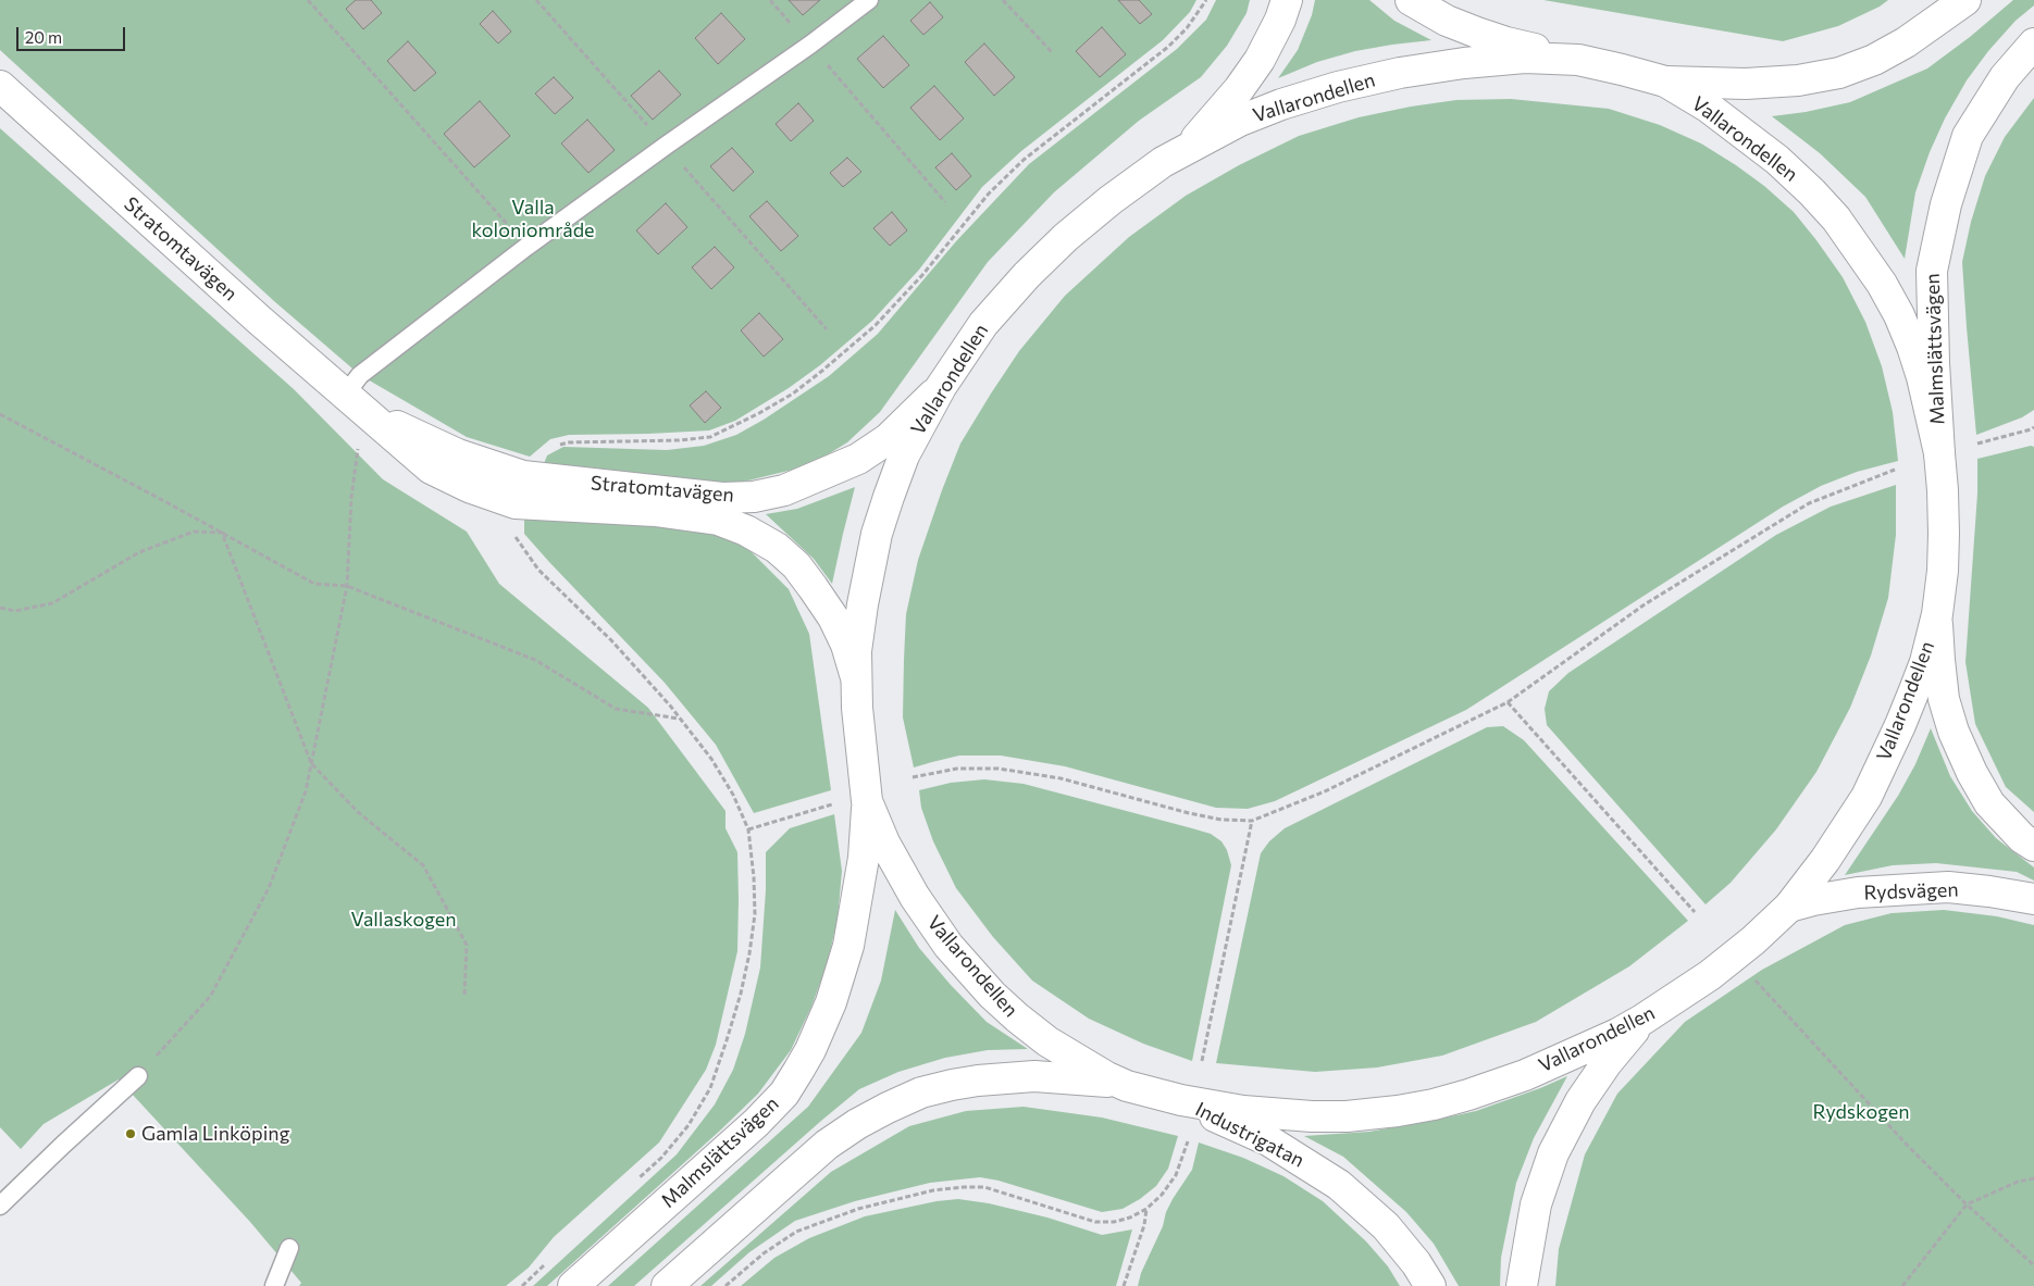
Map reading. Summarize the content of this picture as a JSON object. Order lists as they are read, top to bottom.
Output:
{
  "streets": {
    "main road": [
      "Vallarondellen",
      "Stratomtavägen",
      "Malmslättsvägen",
      "Rydsvägen",
      "Industrigatan"
    ]
  },
  "crossings": [
    ["Vallarondellen", "Stratomtavägen"],
    ["Vallarondellen", "Malmslättsvägen"],
    ["Vallarondellen", "Rydsvägen"],
    ["Vallarondellen", "Industrigatan"]
  ],
  "parks": ["Valla koloniområde", "Vallaskogen", "Rydskogen"],
  "places": ["Gamla Linköping"],
  "scale_bar": "20 m"
}
